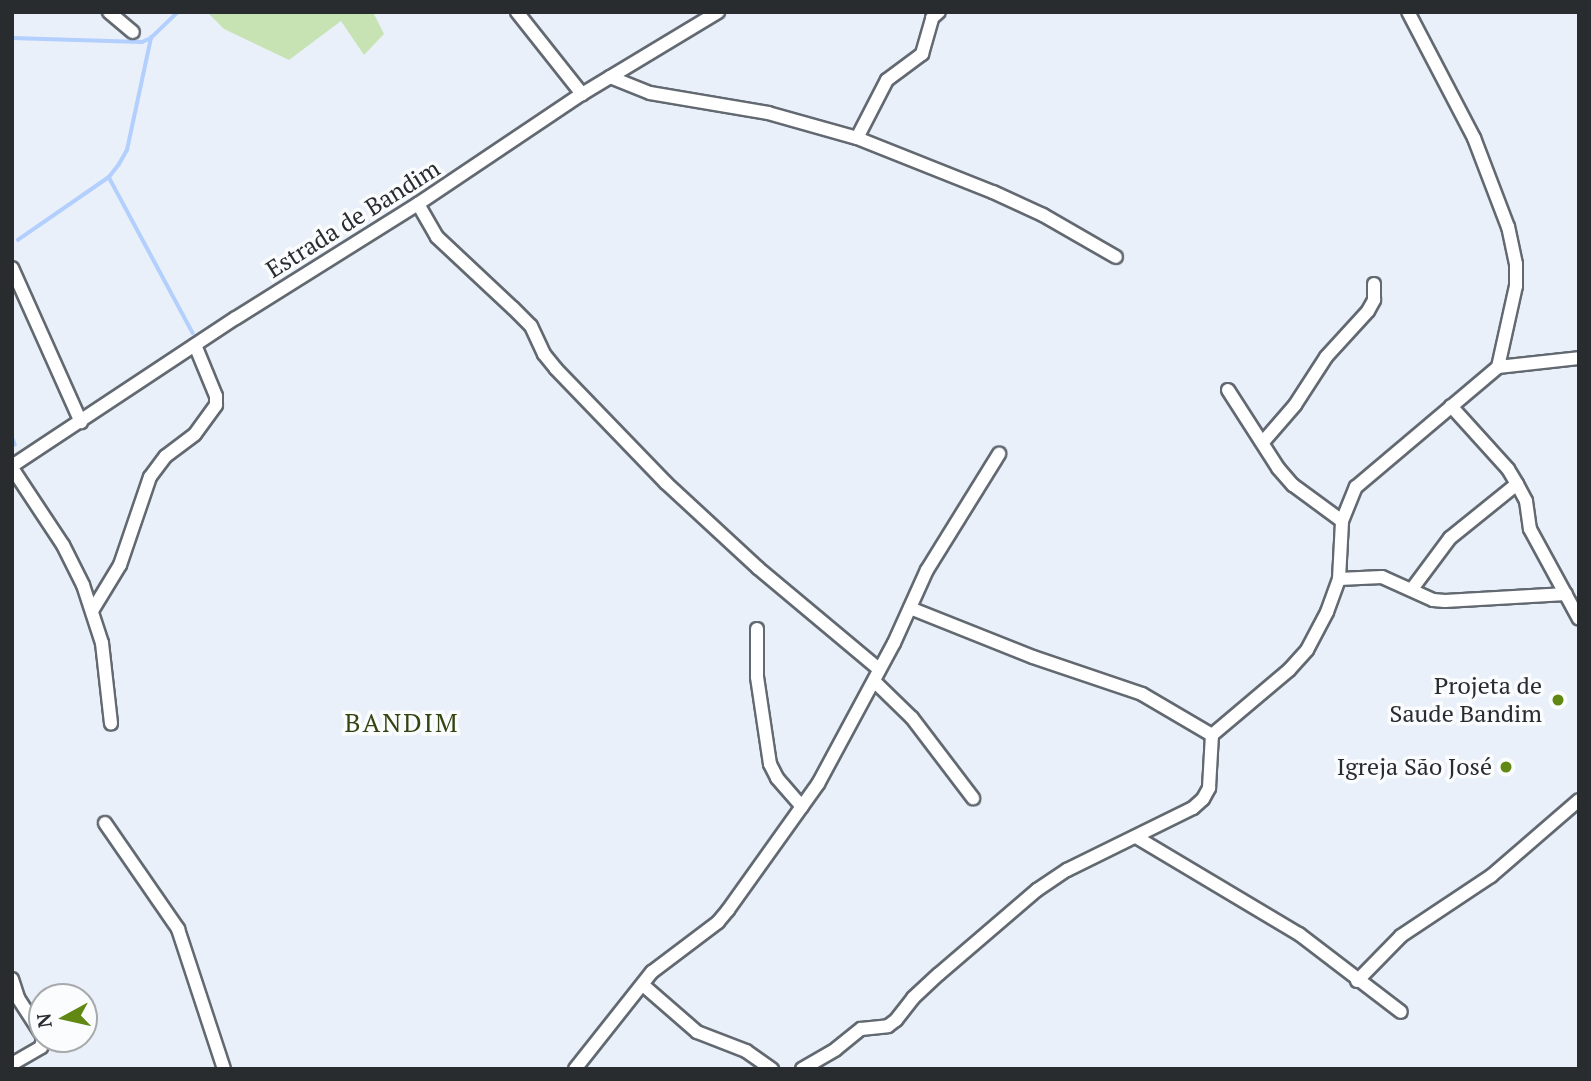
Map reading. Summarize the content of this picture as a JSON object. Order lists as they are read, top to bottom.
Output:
{
  "streets": {
    "street": ["Estrada de Bandim"]
  },
  "districts": ["BANDIM"],
  "places": ["Projeta de Saude Bandim", "Igreja São José"],
  "north": "left"
}
